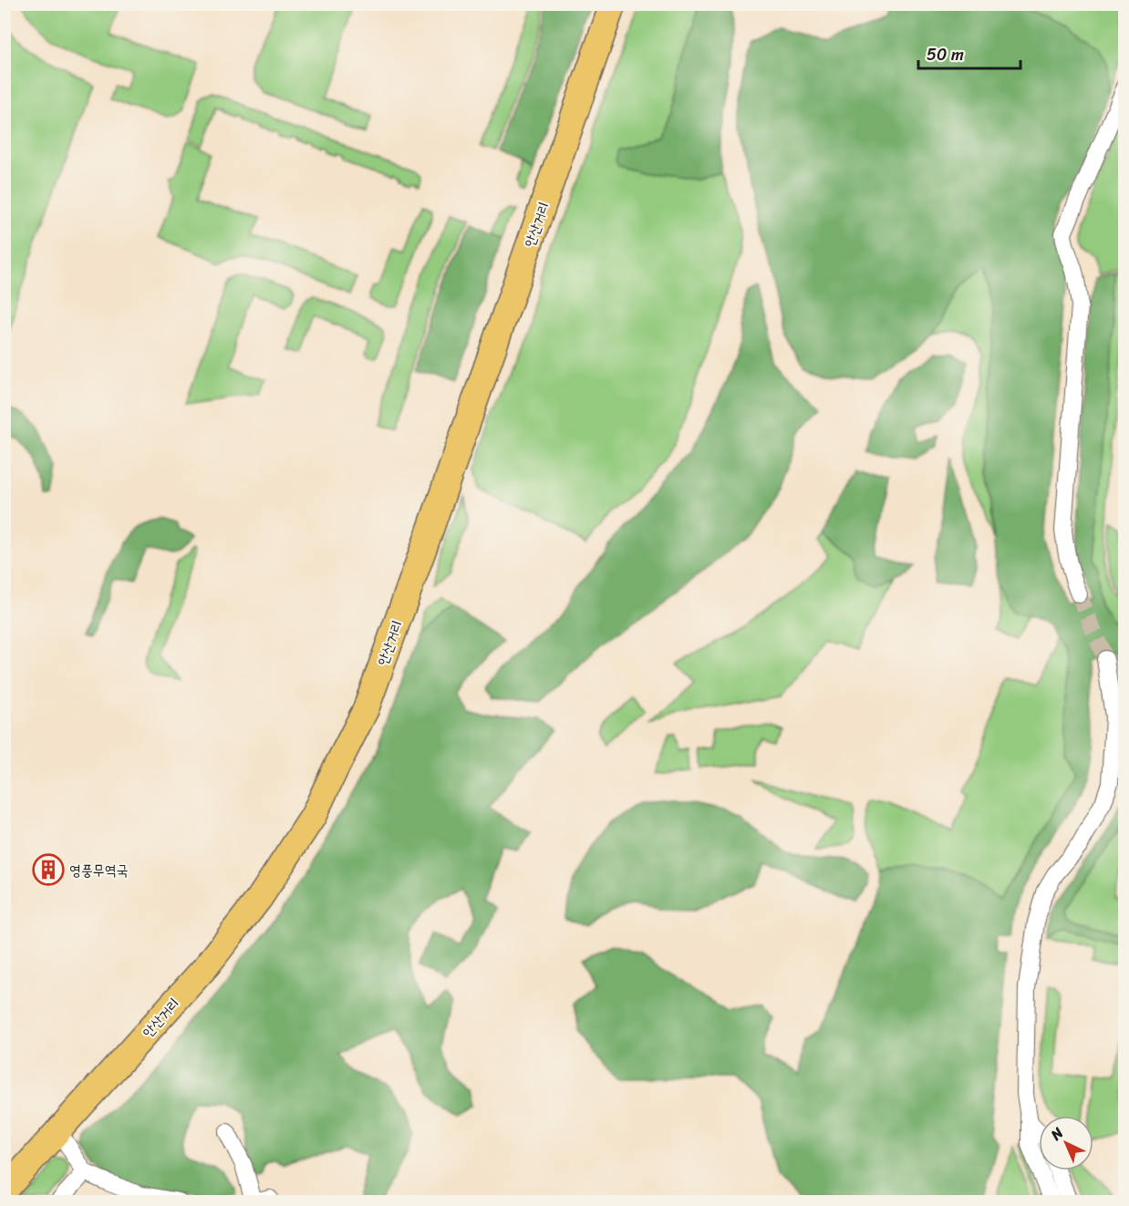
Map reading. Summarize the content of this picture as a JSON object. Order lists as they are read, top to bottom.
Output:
{
  "streets": {
    "main road": ["안산거리"]
  },
  "places": {
    "building": ["영풍무역국"]
  },
  "scale_bar": "50 m",
  "north": "top left"
}
